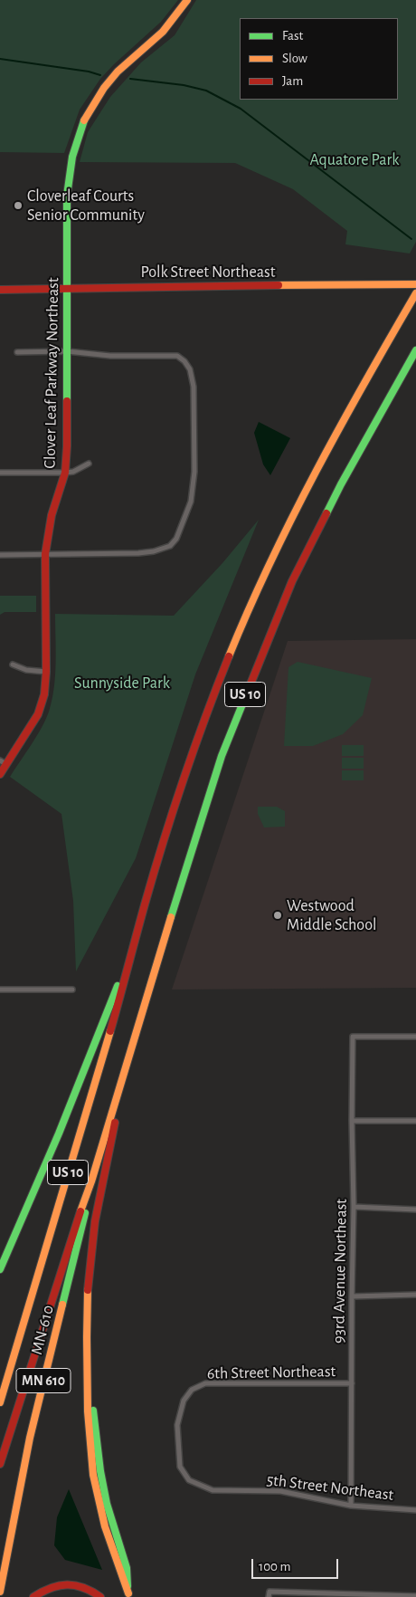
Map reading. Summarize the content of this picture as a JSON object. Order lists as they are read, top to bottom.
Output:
{
  "streets": {
    "main road": [
      "Polk Street Northeast",
      "Clover Leaf Parkway Northeast",
      "US 10",
      "MN-610",
      "MN 610"
    ],
    "street": ["93rd Avenue Northeast", "6th Street Northeast", "5th Street Northeast"]
  },
  "crossings": [
    ["Polk Street Northeast", "Clover Leaf Parkway Northeast"],
    ["US 10", "MN-610"],
    ["93rd Avenue Northeast", "6th Street Northeast"],
    ["93rd Avenue Northeast", "5th Street Northeast"],
    ["6th Street Northeast", "5th Street Northeast"]
  ],
  "parks": ["Aquatore Park", "Sunnyside Park"],
  "places": ["Cloverleaf Courts Senior Community", "Westwood Middle School"],
  "legend": ["Fast", "Slow", "Jam"],
  "scale_bar": "100 m"
}
